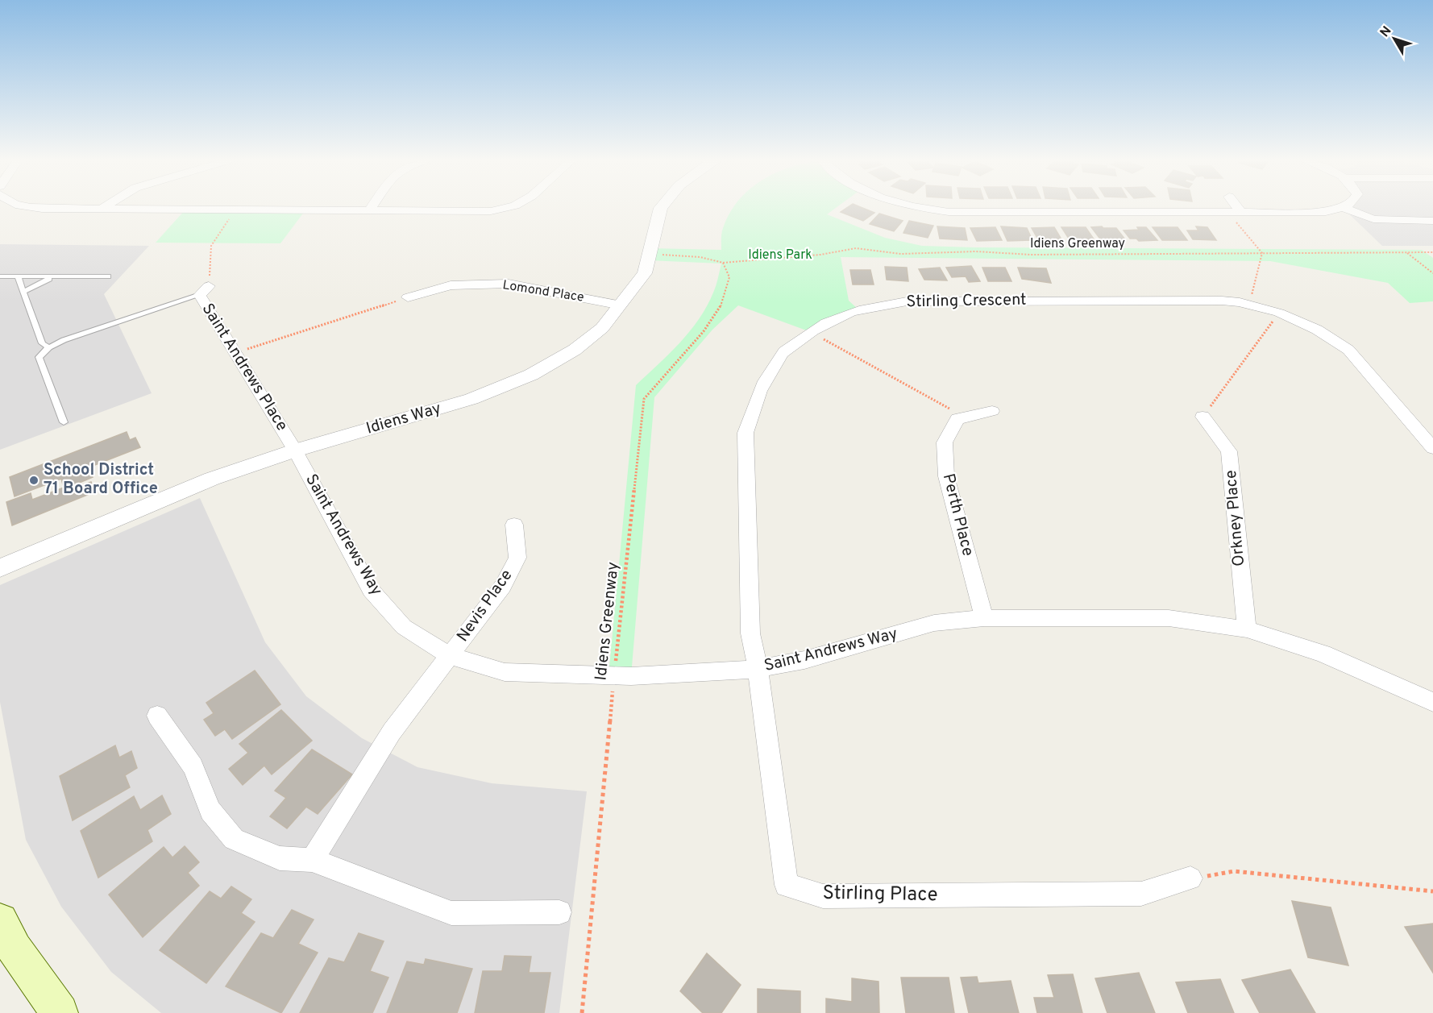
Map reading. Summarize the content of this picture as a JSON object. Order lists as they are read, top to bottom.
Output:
{
  "streets": {
    "street": [
      "Lomond Place",
      "Stirling Crescent",
      "Saint Andrews Place",
      "Idiens Way",
      "Perth Place",
      "Orkney Place",
      "Saint Andrews Way",
      "Nevis Place",
      "Stirling Place"
    ],
    "path": ["Idiens Greenway"]
  },
  "crossings": [
    ["Idiens Greenway", "Idiens Way"],
    ["Idiens Greenway", "Saint Andrews Way"],
    ["Lomond Place", "Idiens Way"],
    ["Stirling Crescent", "Saint Andrews Way"],
    ["Stirling Crescent", "Stirling Place"],
    ["Saint Andrews Place", "Idiens Way"],
    ["Saint Andrews Place", "Saint Andrews Way"],
    ["Idiens Way", "Saint Andrews Way"],
    ["Perth Place", "Saint Andrews Way"],
    ["Orkney Place", "Saint Andrews Way"],
    ["Saint Andrews Way", "Nevis Place"],
    ["Saint Andrews Way", "Stirling Place"]
  ],
  "parks": ["Idiens Park"],
  "places": ["School District 71 Board Office"],
  "north": "top left"
}
